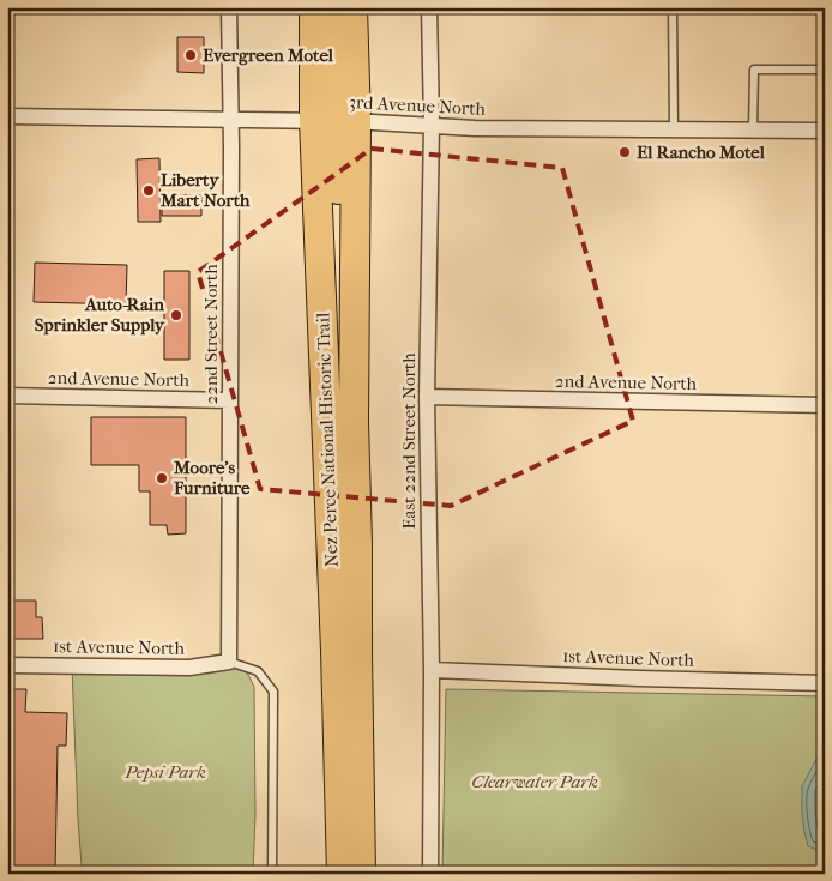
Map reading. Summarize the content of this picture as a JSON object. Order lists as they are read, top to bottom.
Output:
{
  "streets": {
    "highway": ["Nez Perce National Historic Trail"],
    "street": [
      "3rd Avenue North",
      "22nd Street North",
      "2nd Avenue North",
      "East 22nd Street North",
      "1st Avenue North"
    ]
  },
  "crossings": [
    ["3rd Avenue North", "22nd Street North"],
    ["3rd Avenue North", "Nez Perce National Historic Trail"],
    ["3rd Avenue North", "East 22nd Street North"],
    ["22nd Street North", "2nd Avenue North"],
    ["22nd Street North", "1st Avenue North"],
    ["2nd Avenue North", "East 22nd Street North"],
    ["East 22nd Street North", "1st Avenue North"]
  ],
  "parks": ["Pepsi Park", "Clearwater Park"],
  "places": [
    "Evergreen Motel",
    "El Rancho Motel",
    "Liberty Mart North",
    "Auto-Rain Sprinkler Supply",
    "Moore's Furniture"
  ]
}
